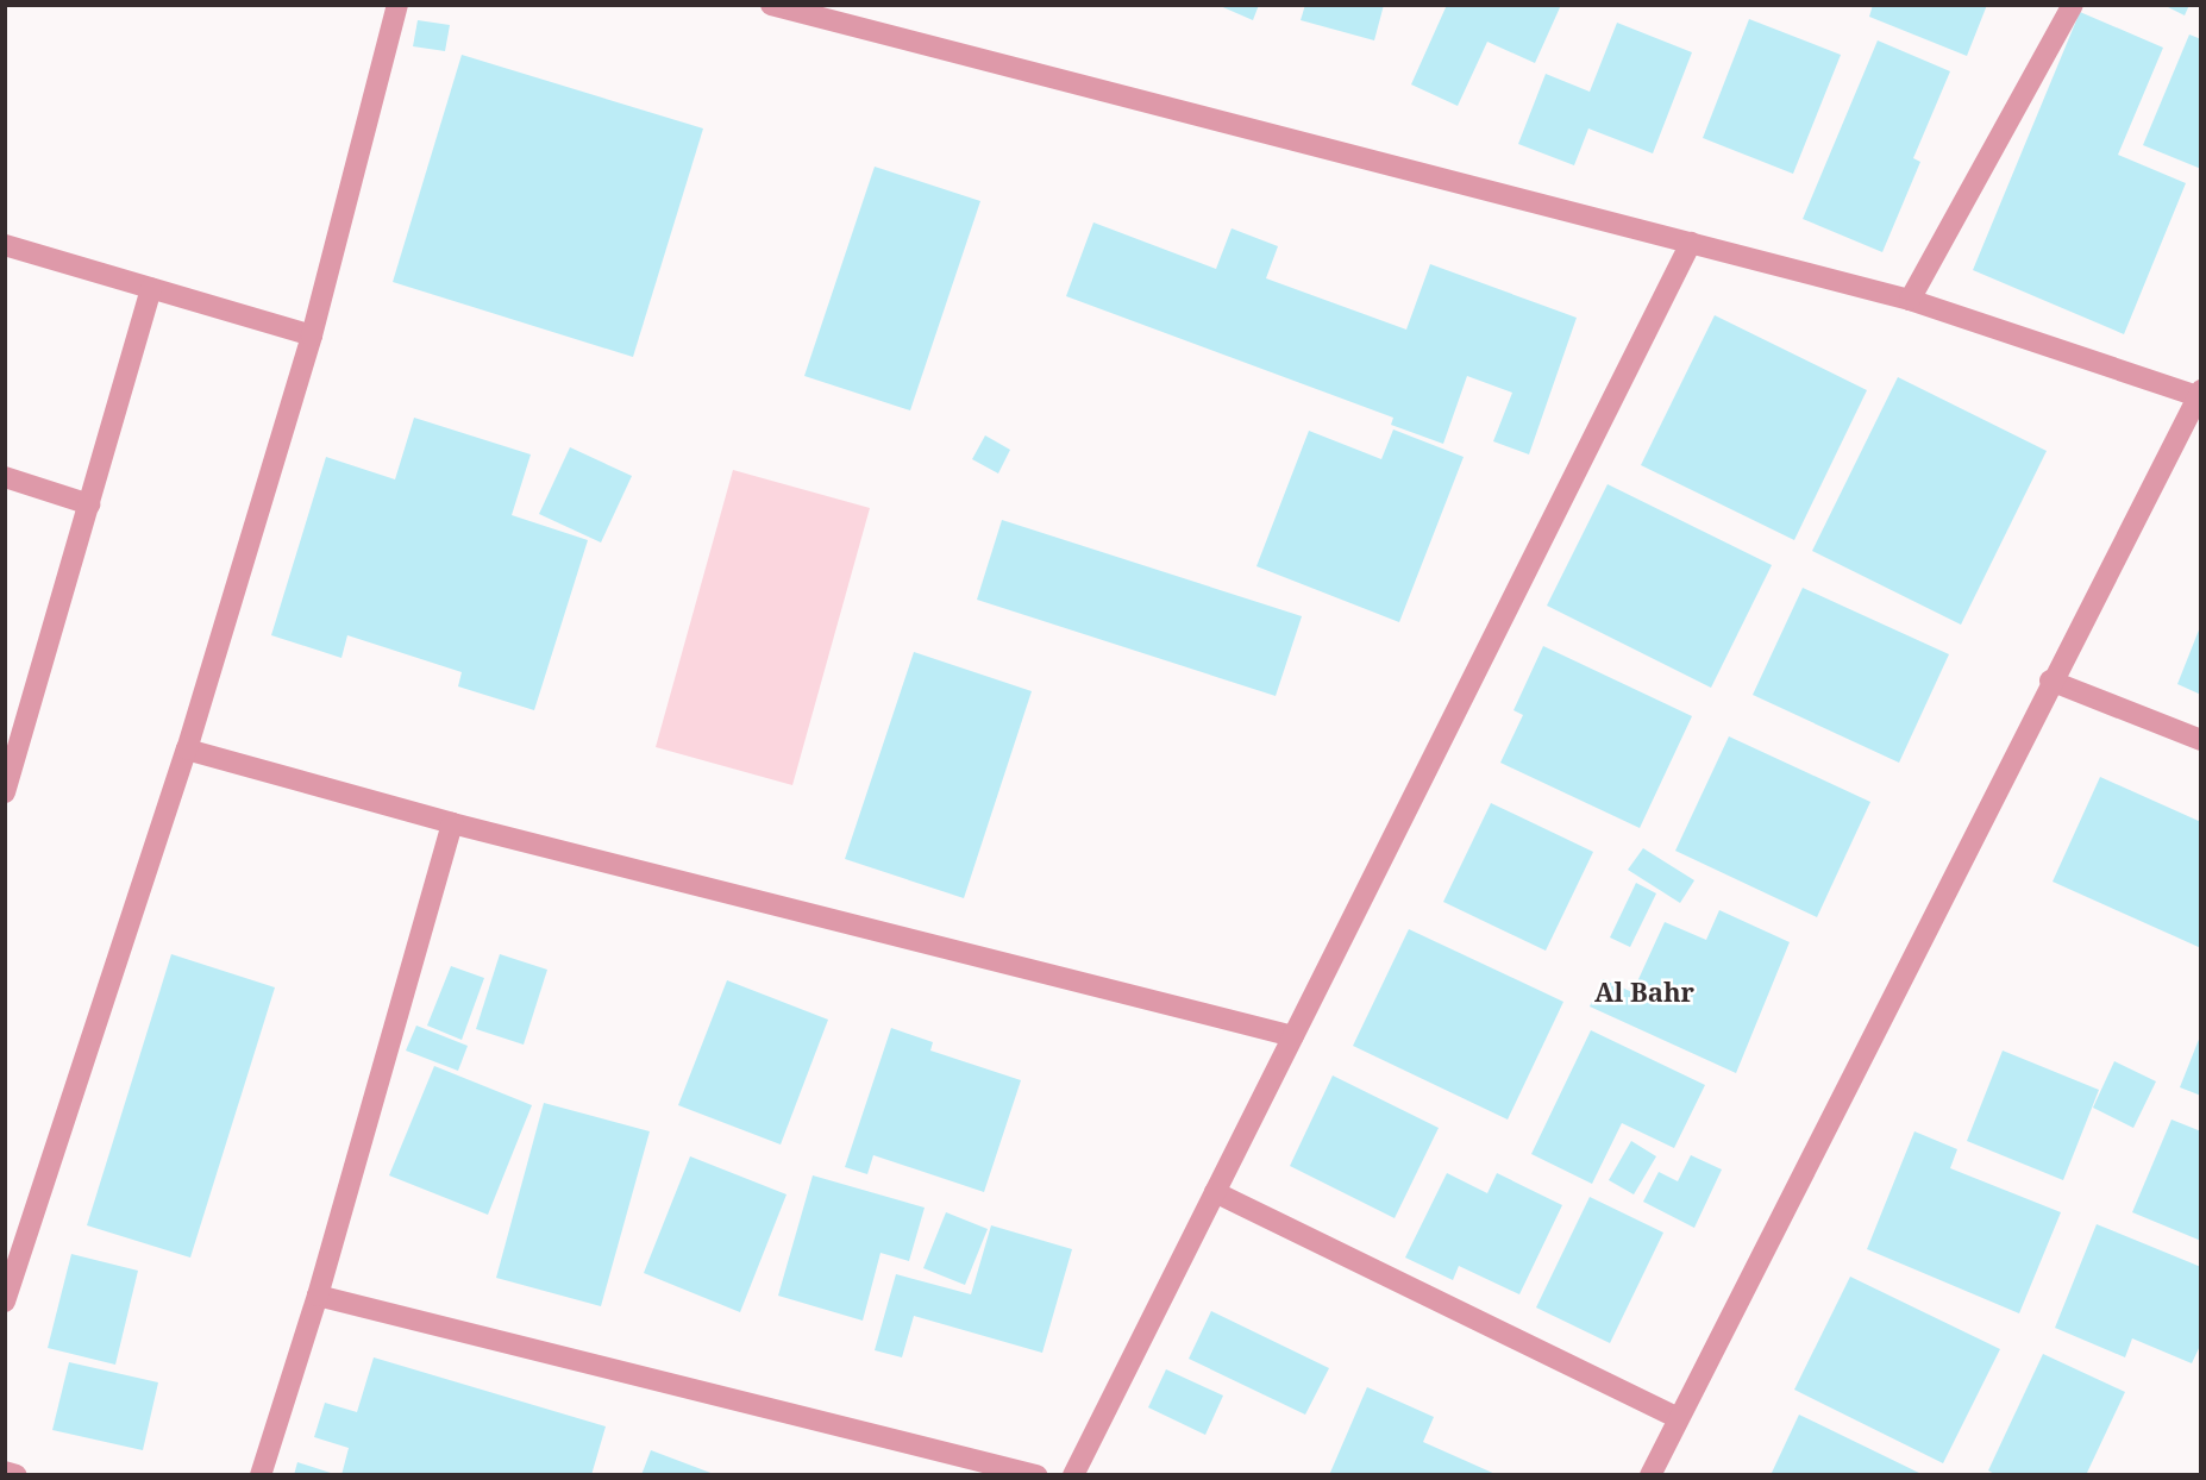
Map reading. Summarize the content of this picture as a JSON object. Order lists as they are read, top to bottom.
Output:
{
  "districts": ["Al Bahr"]
}
